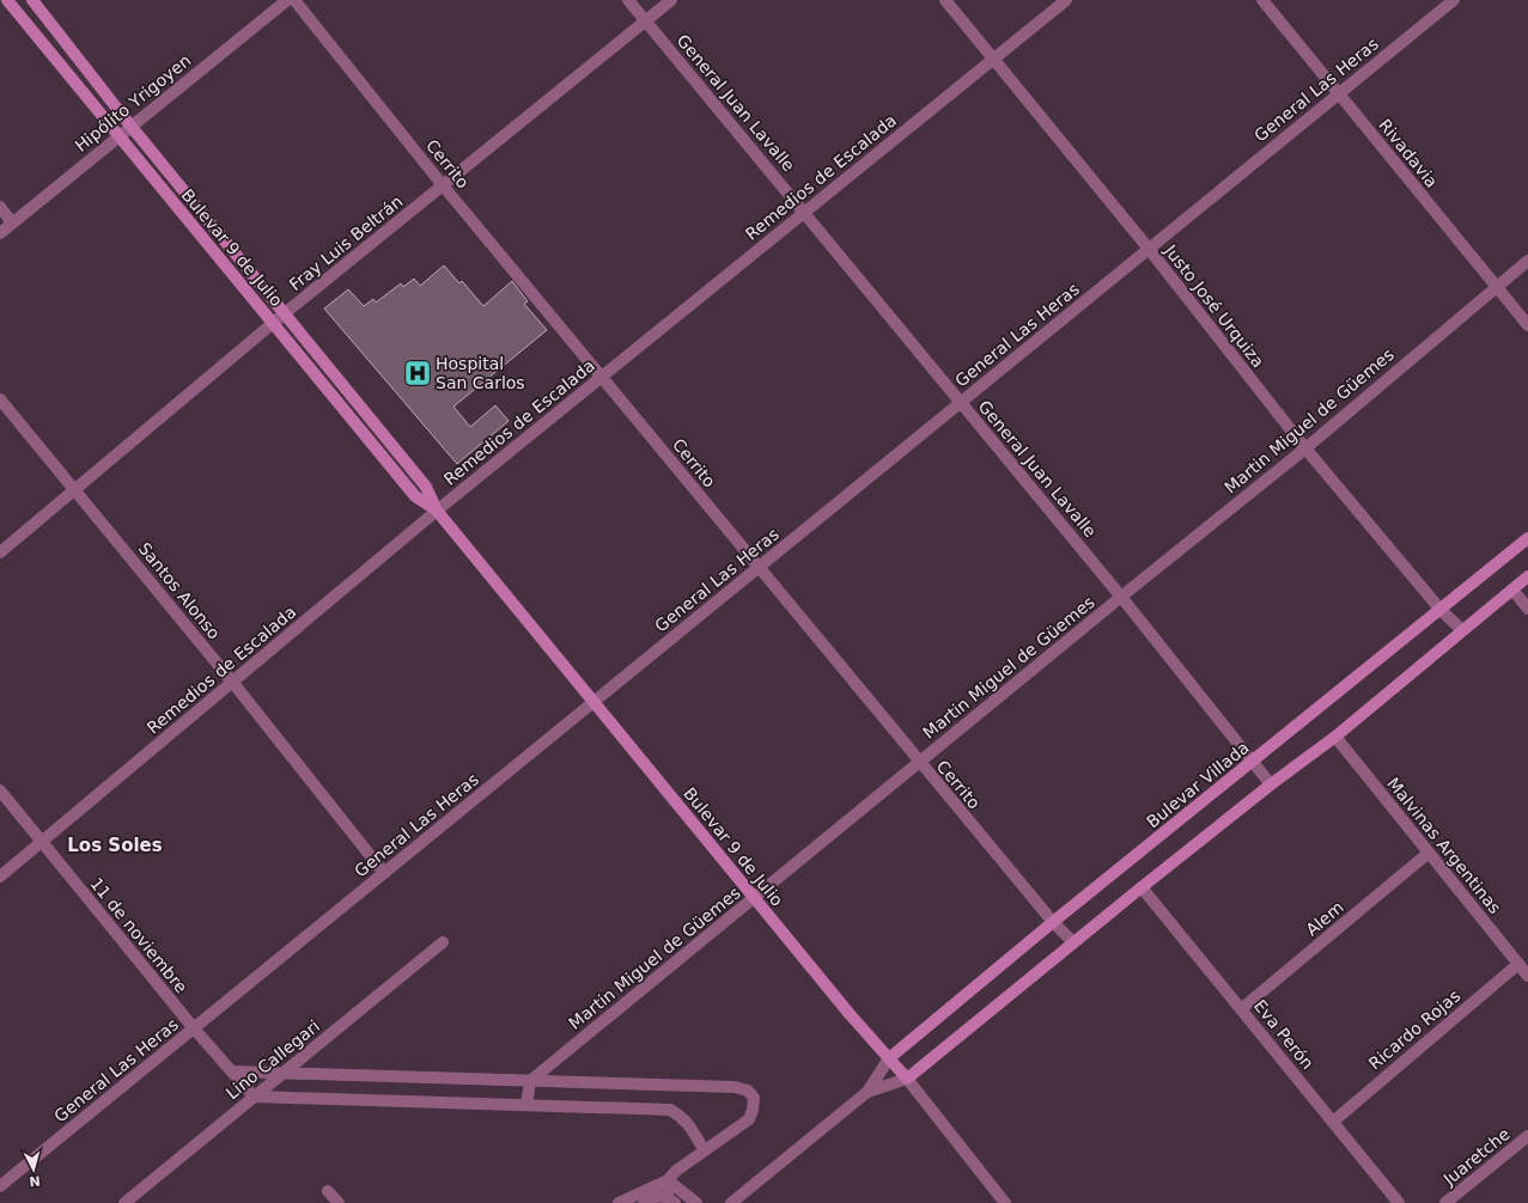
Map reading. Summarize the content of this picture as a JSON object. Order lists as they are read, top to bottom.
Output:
{
  "streets": {
    "main road": ["Bulevar 9 de Julio", "Bulevar Villada"],
    "street": [
      "General Las Heras",
      "Hipólito Yrigoyen",
      "General Juan Lavalle",
      "Rivadavia",
      "Cerrito",
      "Remedios de Escalada",
      "Fray Luis Beltrán",
      "Justo José Urquiza",
      "Martin Miguel de Güemes",
      "Santos Alonso",
      "Malvinas Argentinas",
      "Alem",
      "11 de noviembre",
      "Ricardo Rojas",
      "Eva Perón",
      "Lino Callegari",
      "Juaretche"
    ]
  },
  "crossings": [
    ["General Las Heras", "General Juan Lavalle"],
    ["General Las Heras", "Rivadavia"],
    ["General Las Heras", "Cerrito"],
    ["General Las Heras", "Bulevar 9 de Julio"],
    ["General Las Heras", "Justo José Urquiza"],
    ["General Las Heras", "Santos Alonso"],
    ["General Las Heras", "11 de noviembre"],
    ["Hipólito Yrigoyen", "Bulevar 9 de Julio"],
    ["General Juan Lavalle", "Remedios de Escalada"],
    ["General Juan Lavalle", "Fray Luis Beltrán"],
    ["General Juan Lavalle", "Martin Miguel de Güemes"],
    ["General Juan Lavalle", "Bulevar Villada"],
    ["Rivadavia", "Martin Miguel de Güemes"],
    ["Cerrito", "Remedios de Escalada"],
    ["Cerrito", "Fray Luis Beltrán"],
    ["Cerrito", "Martin Miguel de Güemes"],
    ["Cerrito", "Bulevar Villada"],
    ["Remedios de Escalada", "Bulevar 9 de Julio"],
    ["Remedios de Escalada", "Justo José Urquiza"],
    ["Remedios de Escalada", "Santos Alonso"],
    ["Remedios de Escalada", "11 de noviembre"],
    ["Fray Luis Beltrán", "Bulevar 9 de Julio"],
    ["Fray Luis Beltrán", "Santos Alonso"],
    ["Bulevar 9 de Julio", "Martin Miguel de Güemes"],
    ["Bulevar 9 de Julio", "Bulevar Villada"],
    ["Justo José Urquiza", "Martin Miguel de Güemes"],
    ["Justo José Urquiza", "Bulevar Villada"],
    ["Malvinas Argentinas", "Alem"],
    ["Malvinas Argentinas", "Ricardo Rojas"],
    ["Alem", "Eva Perón"],
    ["11 de noviembre", "Lino Callegari"],
    ["Ricardo Rojas", "Eva Perón"]
  ],
  "districts": ["Los Soles"],
  "places": {
    "hospital": ["Hospital San Carlos"]
  },
  "north": "bottom"
}
